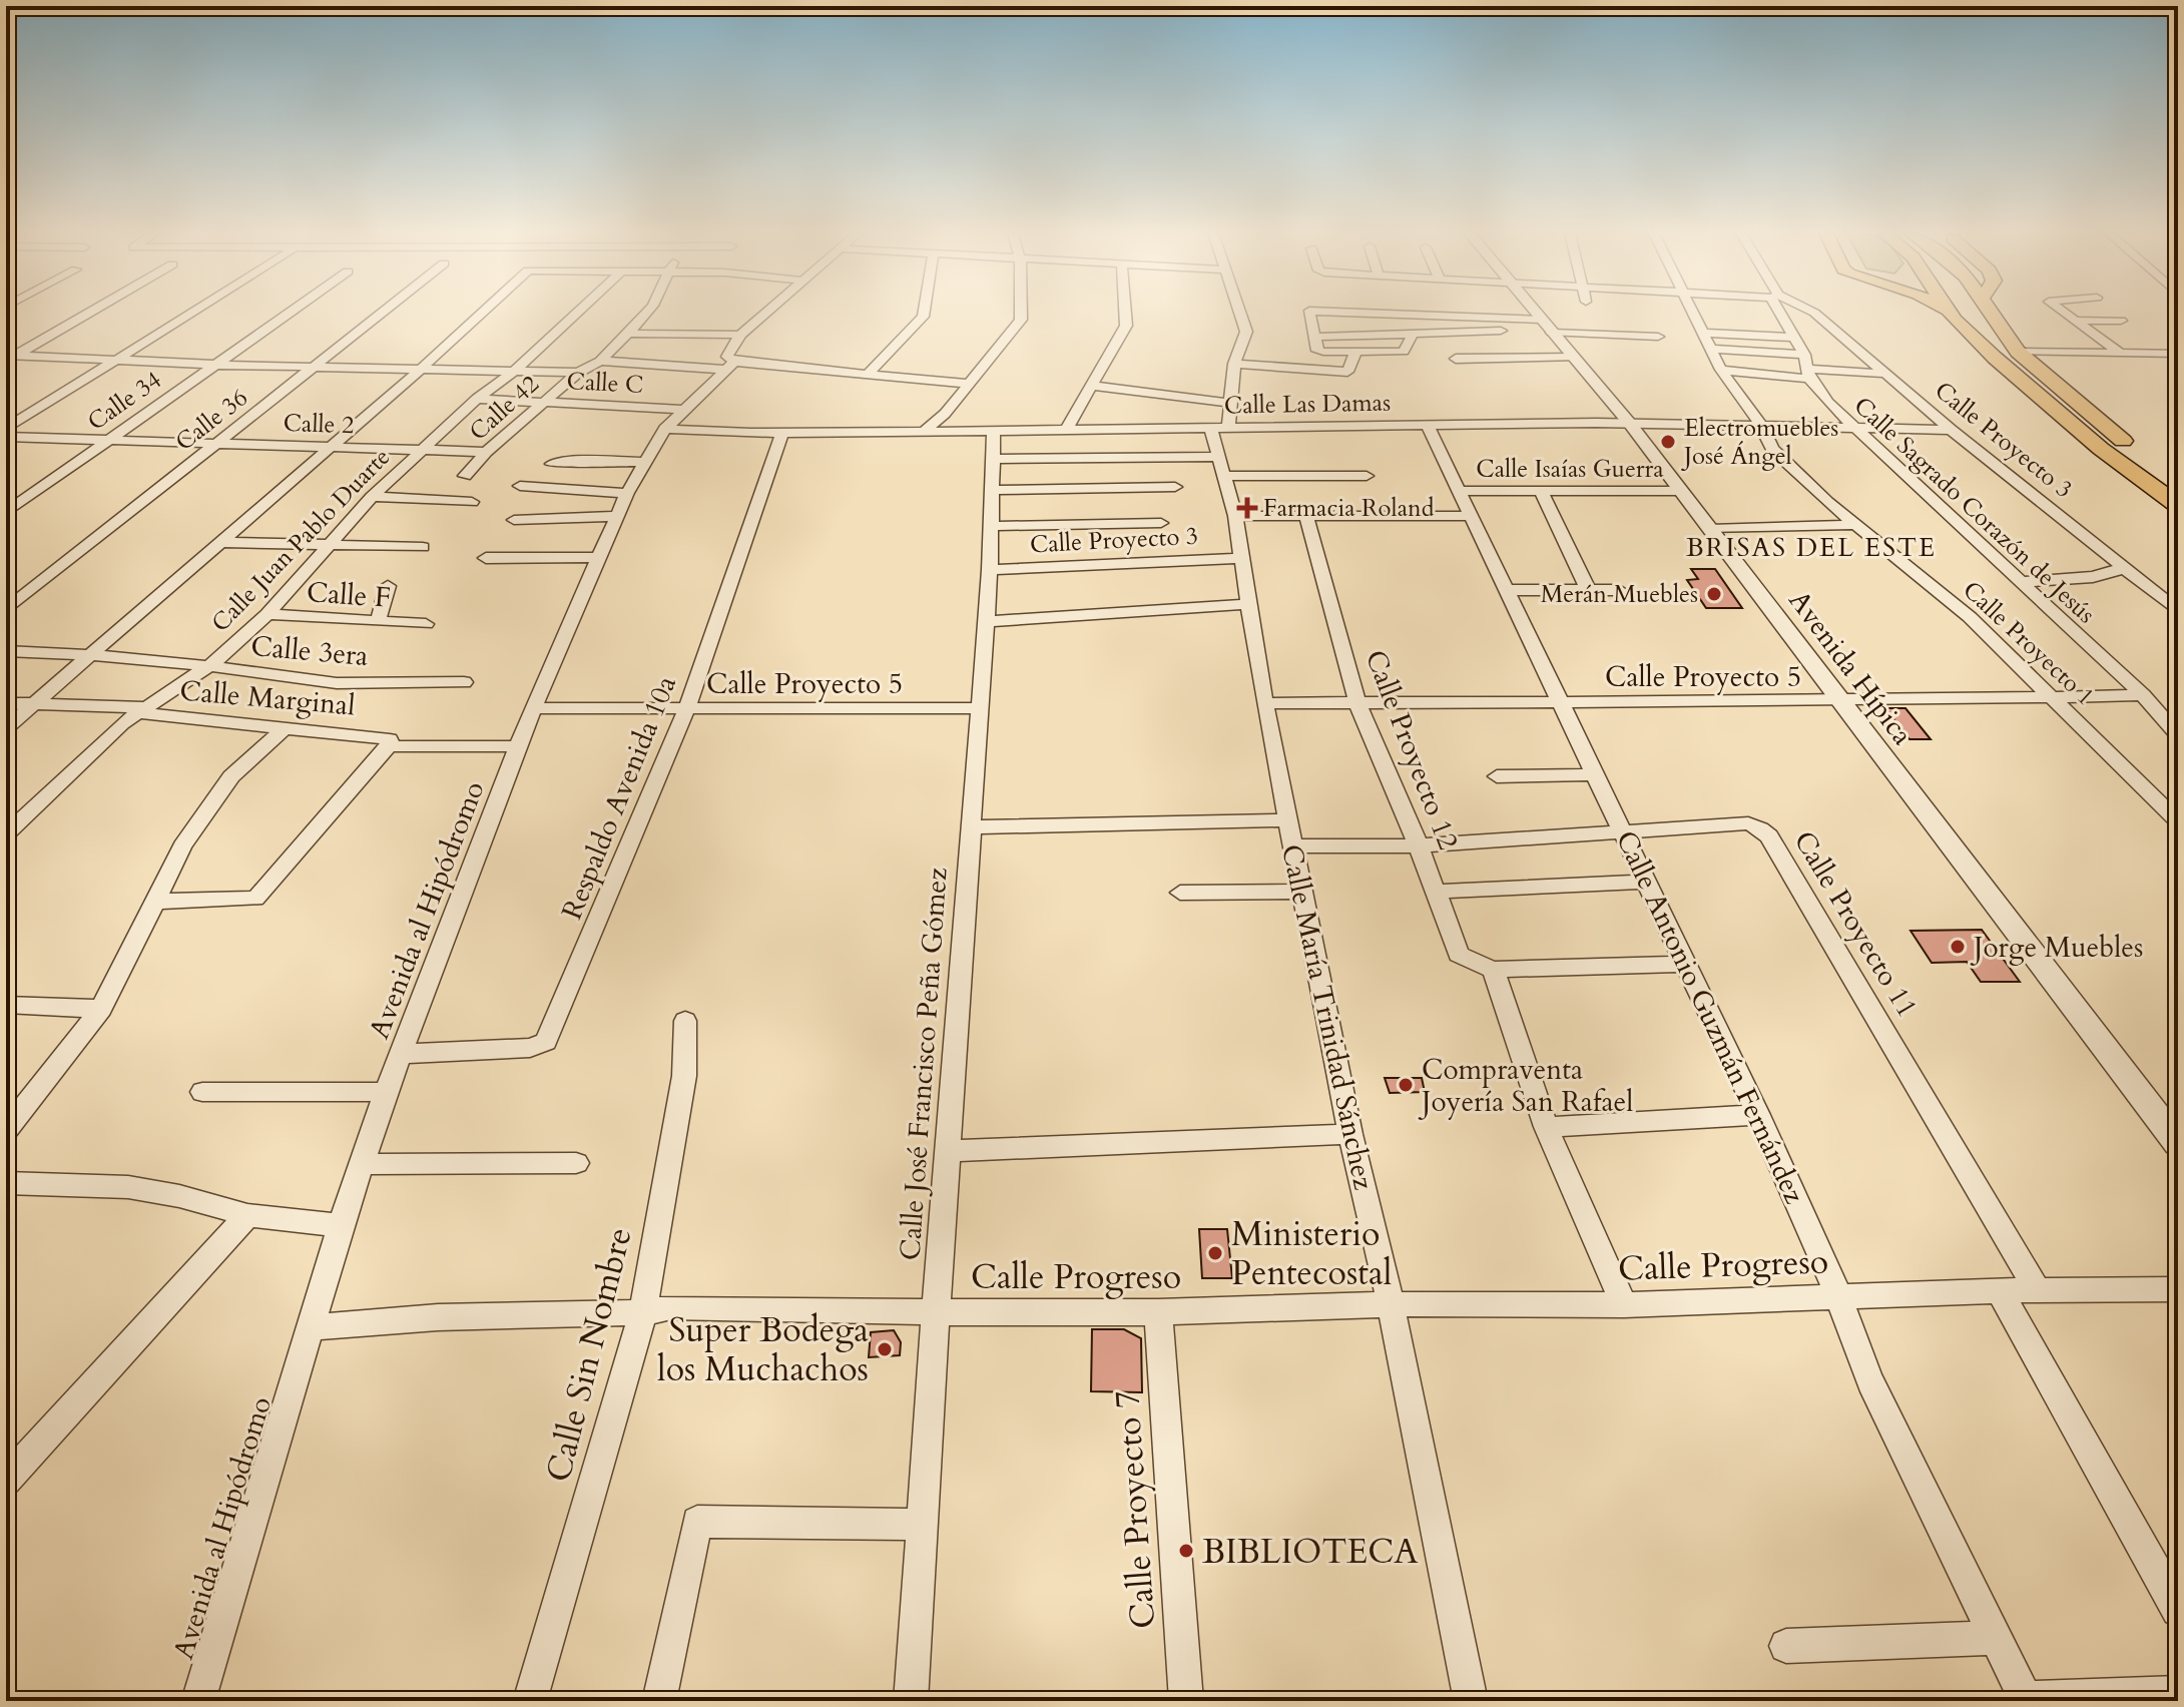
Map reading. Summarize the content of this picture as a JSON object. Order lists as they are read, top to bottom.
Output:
{
  "streets": {
    "street": [
      "Calle C",
      "Calle 34",
      "Calle Las Damas",
      "Calle 42",
      "Calle 36",
      "Calle 2",
      "Calle Proyecto 3",
      "Calle Isaías Guerra",
      "Calle Sagrado Corazón de Jesús",
      "Calle Juan Pablo Duarte",
      "Calle F",
      "Calle Proyecto 1",
      "Calle 3era",
      "Avenida Hípica",
      "Calle Proyecto 5",
      "Calle Marginal",
      "Calle Proyecto 12",
      "Respaldo Avenida 10a",
      "Avenida al Hipódromo",
      "Calle Proyecto 11",
      "Calle María Trinidad Sánchez",
      "Calle Antonio Guzmán Fernández",
      "Calle José Francisco Peña Gómez",
      "Calle Progreso",
      "Calle Sin Nombre",
      "Calle Proyecto 7"
    ]
  },
  "crossings": [
    ["Calle C", "Calle 42"],
    ["Calle C", "Calle Juan Pablo Duarte"],
    ["Calle C", "Avenida al Hipódromo"],
    ["Calle 34", "Calle 2"],
    ["Calle Las Damas", "Calle Proyecto 3"],
    ["Calle Las Damas", "Calle Sagrado Corazón de Jesús"],
    ["Calle Las Damas", "Calle Proyecto 1"],
    ["Calle Las Damas", "Avenida Hípica"],
    ["Calle Las Damas", "Respaldo Avenida 10a"],
    ["Calle Las Damas", "Avenida al Hipódromo"],
    ["Calle Las Damas", "Calle María Trinidad Sánchez"],
    ["Calle Las Damas", "Calle Antonio Guzmán Fernández"],
    ["Calle Las Damas", "Calle José Francisco Peña Gómez"],
    ["Calle 42", "Calle 2"],
    ["Calle 36", "Calle 2"],
    ["Calle 2", "Calle Juan Pablo Duarte"],
    ["Calle Proyecto 3", "Calle María Trinidad Sánchez"],
    ["Calle Proyecto 3", "Calle José Francisco Peña Gómez"],
    ["Calle Isaías Guerra", "Avenida Hípica"],
    ["Calle Isaías Guerra", "Calle Antonio Guzmán Fernández"],
    ["Calle Sagrado Corazón de Jesús", "Calle Proyecto 5"],
    ["Calle Juan Pablo Duarte", "Calle F"],
    ["Calle Juan Pablo Duarte", "Calle 3era"],
    ["Calle Juan Pablo Duarte", "Calle Marginal"],
    ["Calle Proyecto 1", "Calle Proyecto 5"],
    ["Avenida Hípica", "Calle Proyecto 5"],
    ["Calle Proyecto 5", "Calle Proyecto 12"],
    ["Calle Proyecto 5", "Respaldo Avenida 10a"],
    ["Calle Proyecto 5", "Avenida al Hipódromo"],
    ["Calle Proyecto 5", "Calle María Trinidad Sánchez"],
    ["Calle Proyecto 5", "Calle Antonio Guzmán Fernández"],
    ["Calle Proyecto 5", "Calle José Francisco Peña Gómez"],
    ["Calle Marginal", "Avenida al Hipódromo"],
    ["Calle Proyecto 12", "Calle Proyecto 11"],
    ["Respaldo Avenida 10a", "Avenida al Hipódromo"],
    ["Avenida al Hipódromo", "Calle Progreso"],
    ["Calle Proyecto 11", "Calle María Trinidad Sánchez"],
    ["Calle Proyecto 11", "Calle Antonio Guzmán Fernández"],
    ["Calle Proyecto 11", "Calle Progreso"],
    ["Calle María Trinidad Sánchez", "Calle Progreso"],
    ["Calle Antonio Guzmán Fernández", "Calle Progreso"],
    ["Calle José Francisco Peña Gómez", "Calle Progreso"],
    ["Calle Progreso", "Calle Sin Nombre"],
    ["Calle Progreso", "Calle Proyecto 7"]
  ],
  "districts": ["BRISAS DEL ESTE"],
  "places": {
    "other": [
      "Electromuebles José Ángel",
      "Merán Muebles",
      "Jorge Muebles",
      "Compraventa Joyería San Rafael",
      "Ministerio Pentecostal",
      "Super Bodega los Muchachos",
      "BIBLIOTECA"
    ],
    "health": ["Farmacia Roland"]
  }
}
